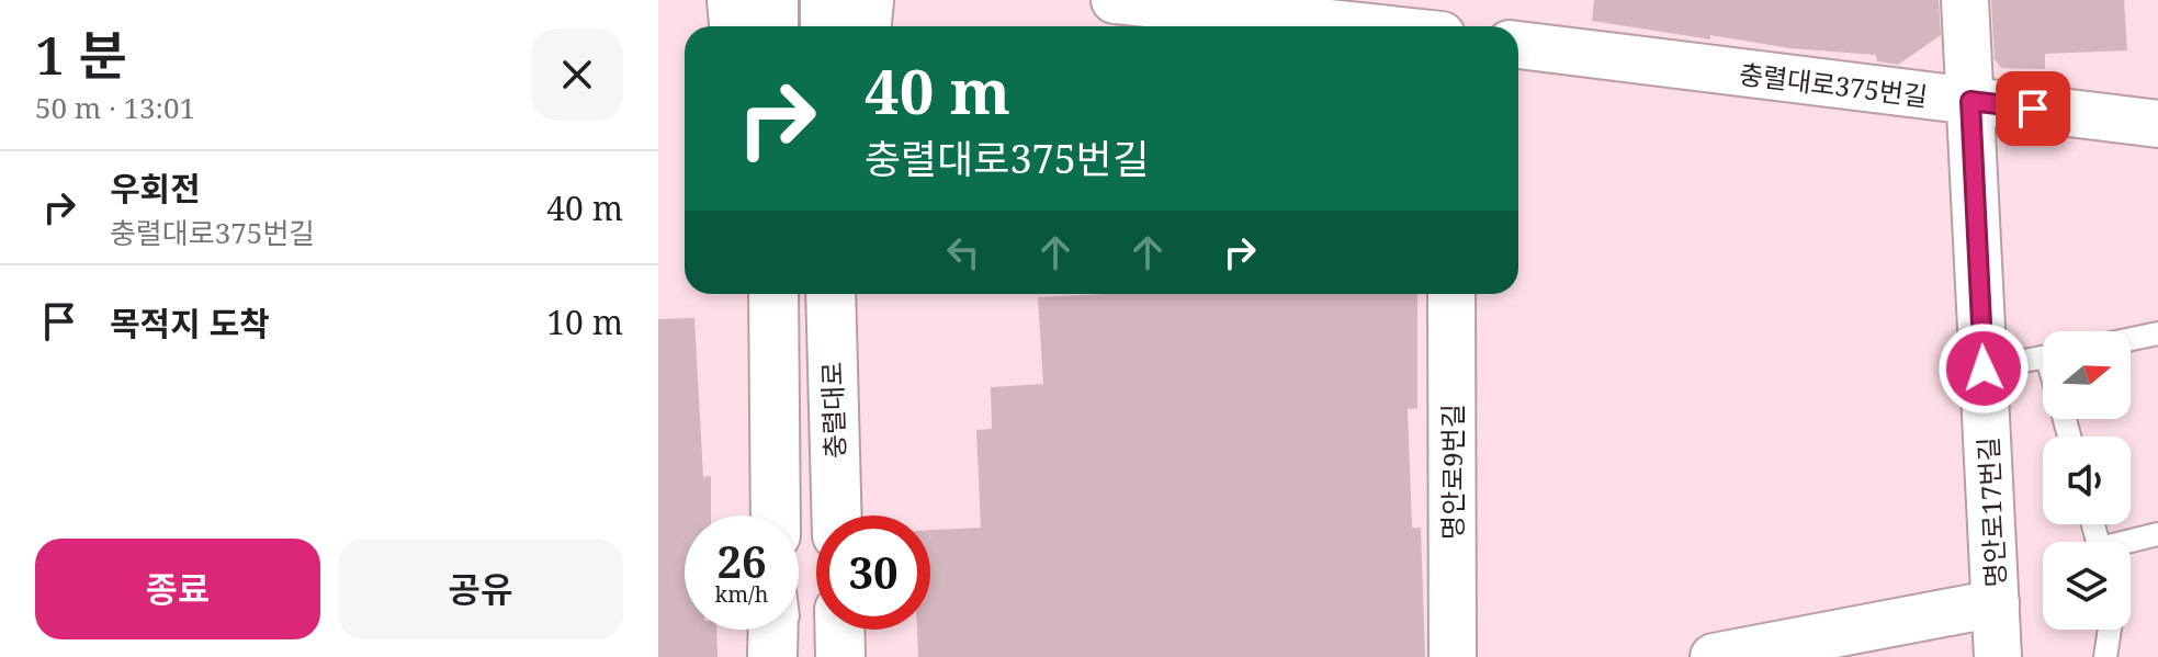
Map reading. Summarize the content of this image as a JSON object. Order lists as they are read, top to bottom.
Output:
{
  "streets": {
    "main road": ["충렬대로"],
    "street": ["충렬대로375번길", "명안로9번길", "명안로17번길"]
  },
  "crossings": [
    ["충렬대로375번길", "명안로17번길"]
  ],
  "north": "right",
  "page": {
    "heading": ["1 분", "50 m · 13:01"],
    "turn": ["40 m", "충렬대로375번길"],
    "list": [
      {
        "name": "우회전",
        "note": "충렬대로375번길",
        "value": "40 m"
      },
      {
        "name": "목적지 도착",
        "value": "10 m"
      }
    ],
    "speed": "26 km/h",
    "limit": "30",
    "buttons": ["종료", "공유"]
  }
}
